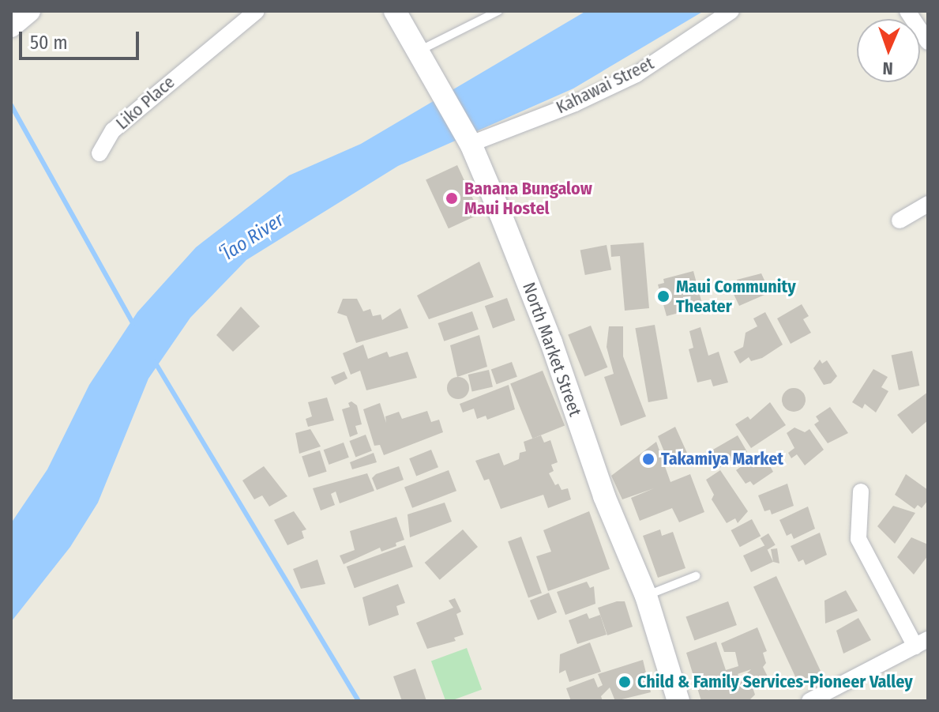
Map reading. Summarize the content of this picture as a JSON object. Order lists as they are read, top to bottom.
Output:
{
  "streets": {
    "street": ["Kahawai Street", "Liko Place", "North Market Street"]
  },
  "crossings": [
    ["Kahawai Street", "North Market Street"]
  ],
  "water": ["ʻĪao River"],
  "places": [
    "Banana Bungalow Maui Hostel",
    "Maui Community Theater",
    "Takamiya Market",
    "Child & Family Services-Pioneer Valley"
  ],
  "scale_bar": "50 m",
  "north": "bottom"
}
